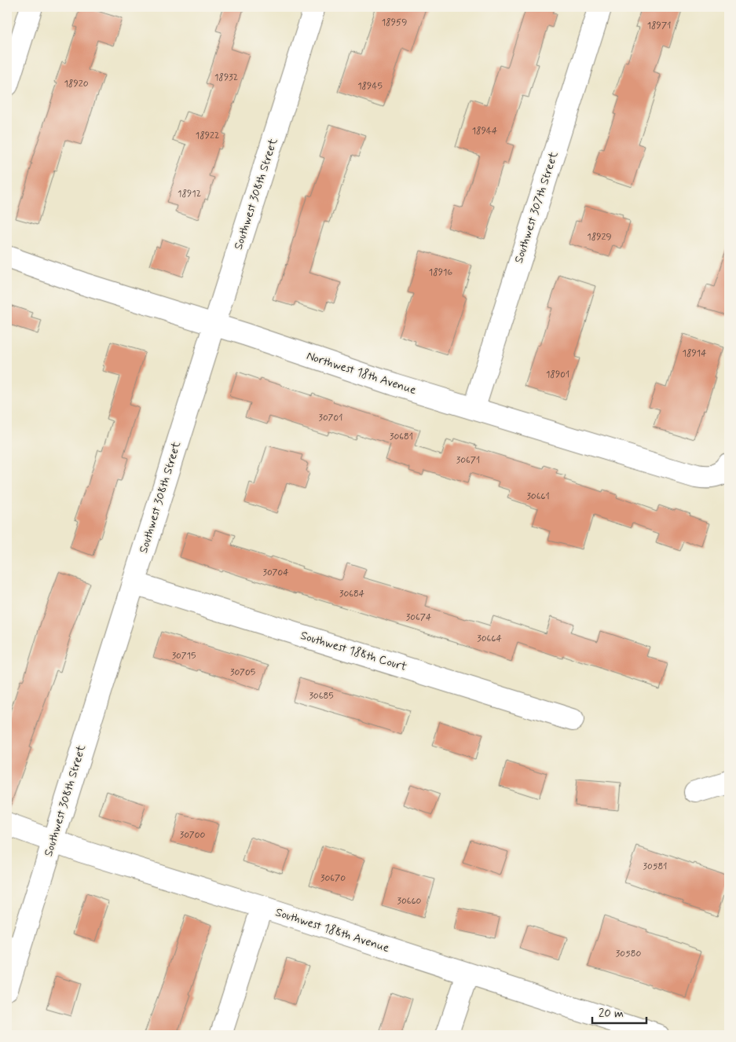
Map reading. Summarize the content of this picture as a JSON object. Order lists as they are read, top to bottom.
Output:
{
  "streets": {
    "street": [
      "Southwest 308th Street",
      "Southwest 307th Street",
      "Northwest 18th Avenue",
      "Southwest 188th Court",
      "Southwest 188th Avenue"
    ]
  },
  "crossings": [
    ["Southwest 308th Street", "Northwest 18th Avenue"],
    ["Southwest 308th Street", "Southwest 188th Court"],
    ["Southwest 308th Street", "Southwest 188th Avenue"],
    ["Southwest 307th Street", "Northwest 18th Avenue"]
  ],
  "house_numbers": [
    "18959",
    "18971",
    "18932",
    "18920",
    "18945",
    "18944",
    "18922",
    "18912",
    "18929",
    "18916",
    "18914",
    "18901",
    "30701",
    "30681",
    "30671",
    "30661",
    "30704",
    "30684",
    "30674",
    "30664",
    "30715",
    "30705",
    "30685",
    "30700",
    "30581",
    "30670",
    "30660",
    "30580"
  ],
  "scale_bar": "20 m"
}
